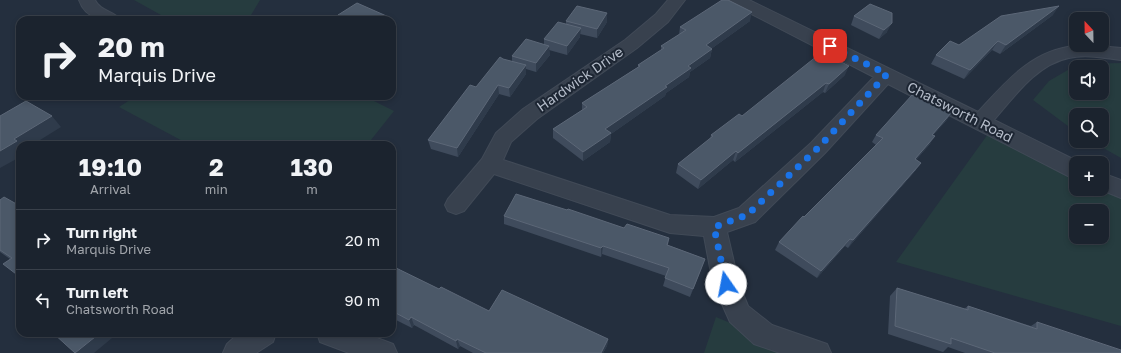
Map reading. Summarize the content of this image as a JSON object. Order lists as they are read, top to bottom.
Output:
{
  "streets": {
    "street": ["Hardwick Drive", "Chatsworth Road"]
  },
  "north": "top",
  "page": {
    "map_buttons": ["+", "−"],
    "turn": ["20 m", "Marquis Drive"],
    "eta": [
      "19:10",
      "Arrival",
      "2",
      "min",
      "130",
      "m"
    ],
    "list": [
      {
        "name": "Turn right",
        "note": "Marquis Drive",
        "value": "20 m"
      },
      {
        "name": "Turn left",
        "note": "Chatsworth Road",
        "value": "90 m"
      }
    ]
  }
}
